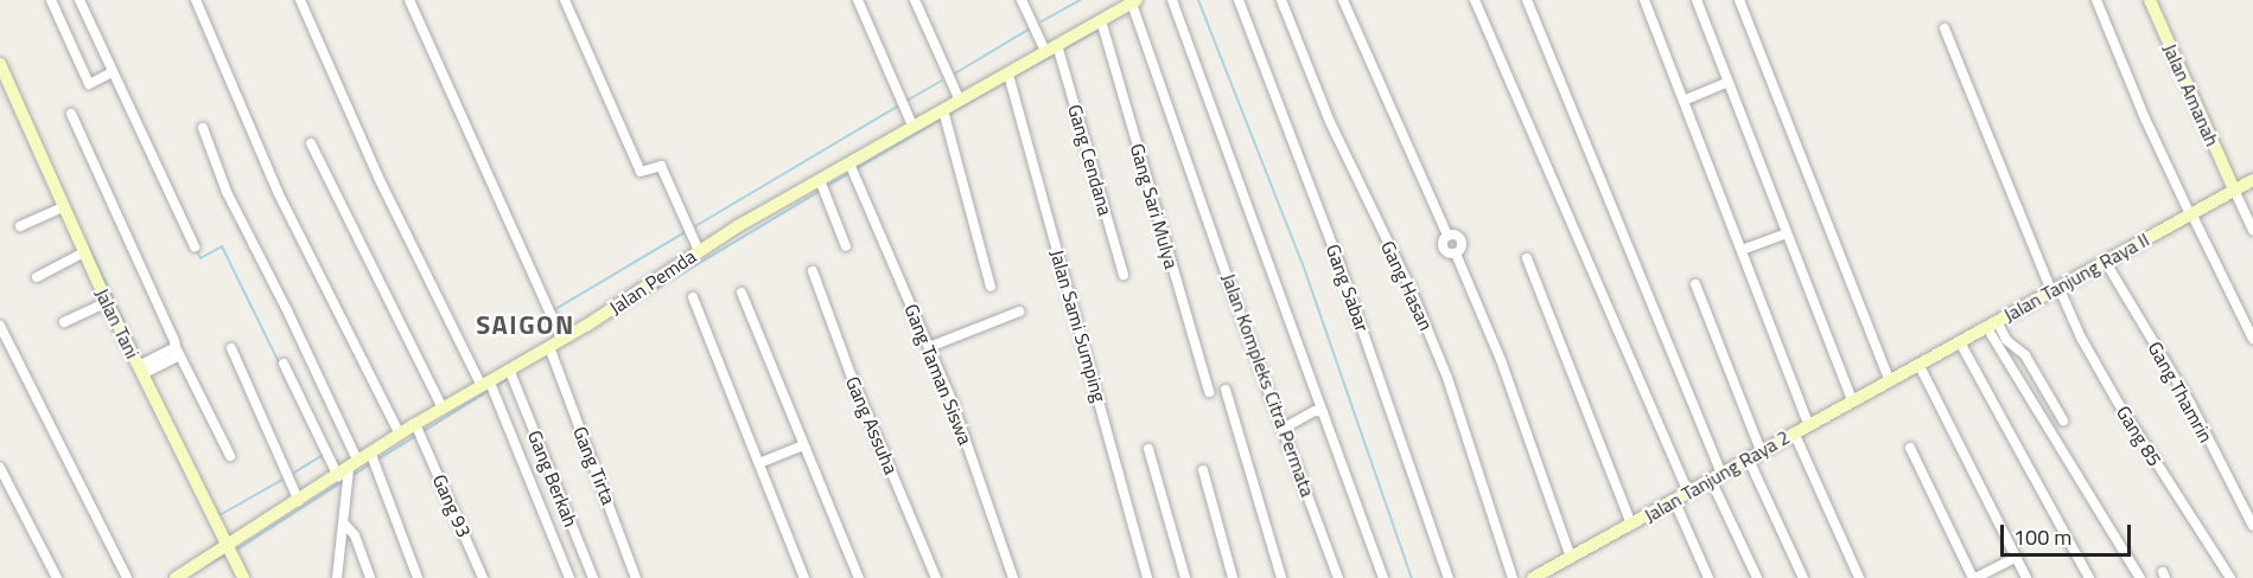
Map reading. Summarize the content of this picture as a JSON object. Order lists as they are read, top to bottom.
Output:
{
  "streets": {
    "street": [
      "Jalan Amanah",
      "Gang Cendana",
      "Gang Sari Mulya",
      "Jalan Tanjung Raya II",
      "Jalan Pemda",
      "Gang Hasan",
      "Gang Sabar",
      "Jalan Tani",
      "Jalan Sami Sumping",
      "Gang Taman Siswa",
      "Jalan Kompleks Citra Permata",
      "Gang Thamrin",
      "Gang Assuha",
      "Gang 85",
      "Gang Tirta",
      "Jalan Tanjung Raya 2",
      "Gang Berkah",
      "Gang 93"
    ]
  },
  "crossings": [
    ["Jalan Amanah", "Jalan Tanjung Raya II"],
    ["Gang Cendana", "Jalan Pemda"],
    ["Gang Sari Mulya", "Jalan Pemda"],
    ["Jalan Tanjung Raya II", "Gang Thamrin"],
    ["Jalan Tanjung Raya II", "Gang 85"],
    ["Jalan Tanjung Raya II", "Jalan Tanjung Raya 2"],
    ["Jalan Pemda", "Jalan Tani"],
    ["Jalan Pemda", "Jalan Sami Sumping"],
    ["Jalan Pemda", "Gang Taman Siswa"],
    ["Jalan Pemda", "Jalan Kompleks Citra Permata"],
    ["Jalan Pemda", "Gang Tirta"],
    ["Jalan Pemda", "Gang Berkah"],
    ["Jalan Pemda", "Gang 93"]
  ],
  "districts": ["SAIGON"],
  "scale_bar": "100 m"
}
